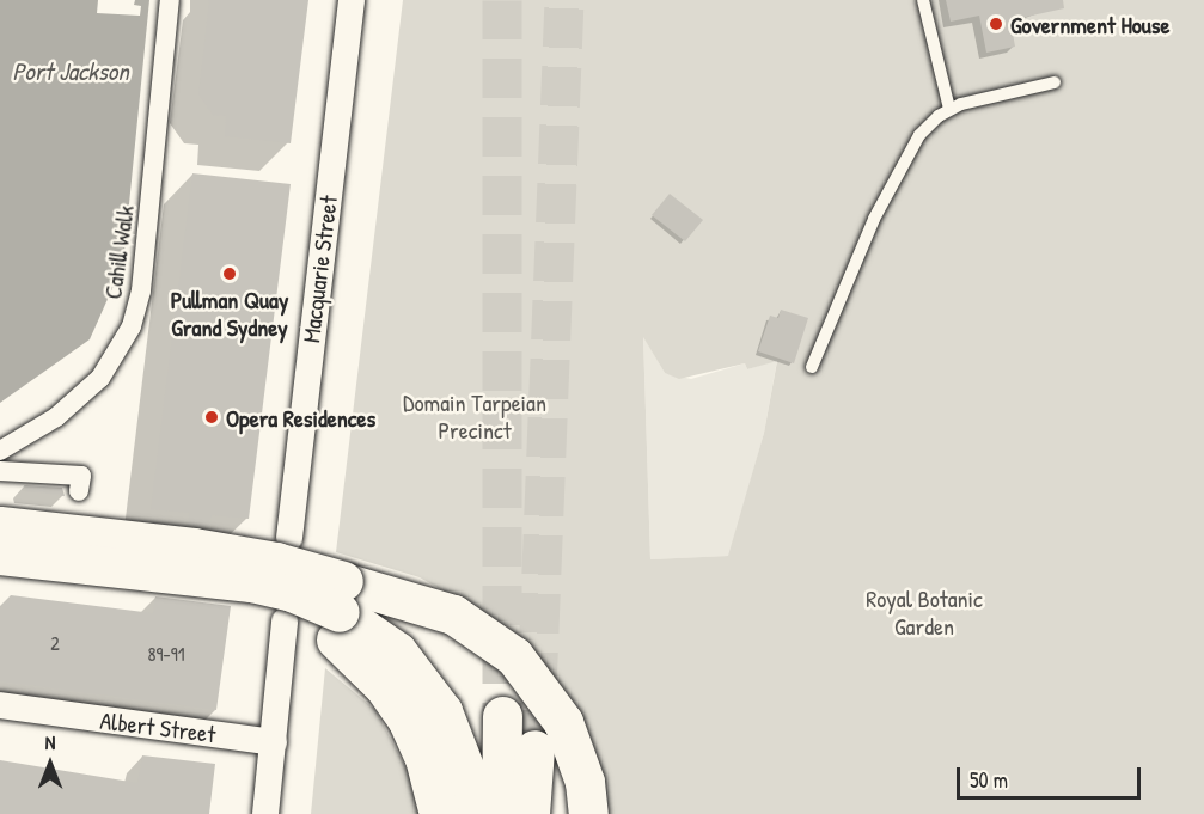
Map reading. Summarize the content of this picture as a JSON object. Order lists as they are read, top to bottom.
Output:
{
  "streets": {
    "street": ["Cahill Walk", "Macquarie Street", "Albert Street"]
  },
  "water": ["Port Jackson"],
  "parks": ["Domain Tarpeian Precinct", "Royal Botanic Garden"],
  "places": ["Government House", "Pullman Quay Grand Sydney", "Opera Residences"],
  "house_numbers": ["2", "89-91"],
  "scale_bar": "50 m",
  "north": "top"
}
